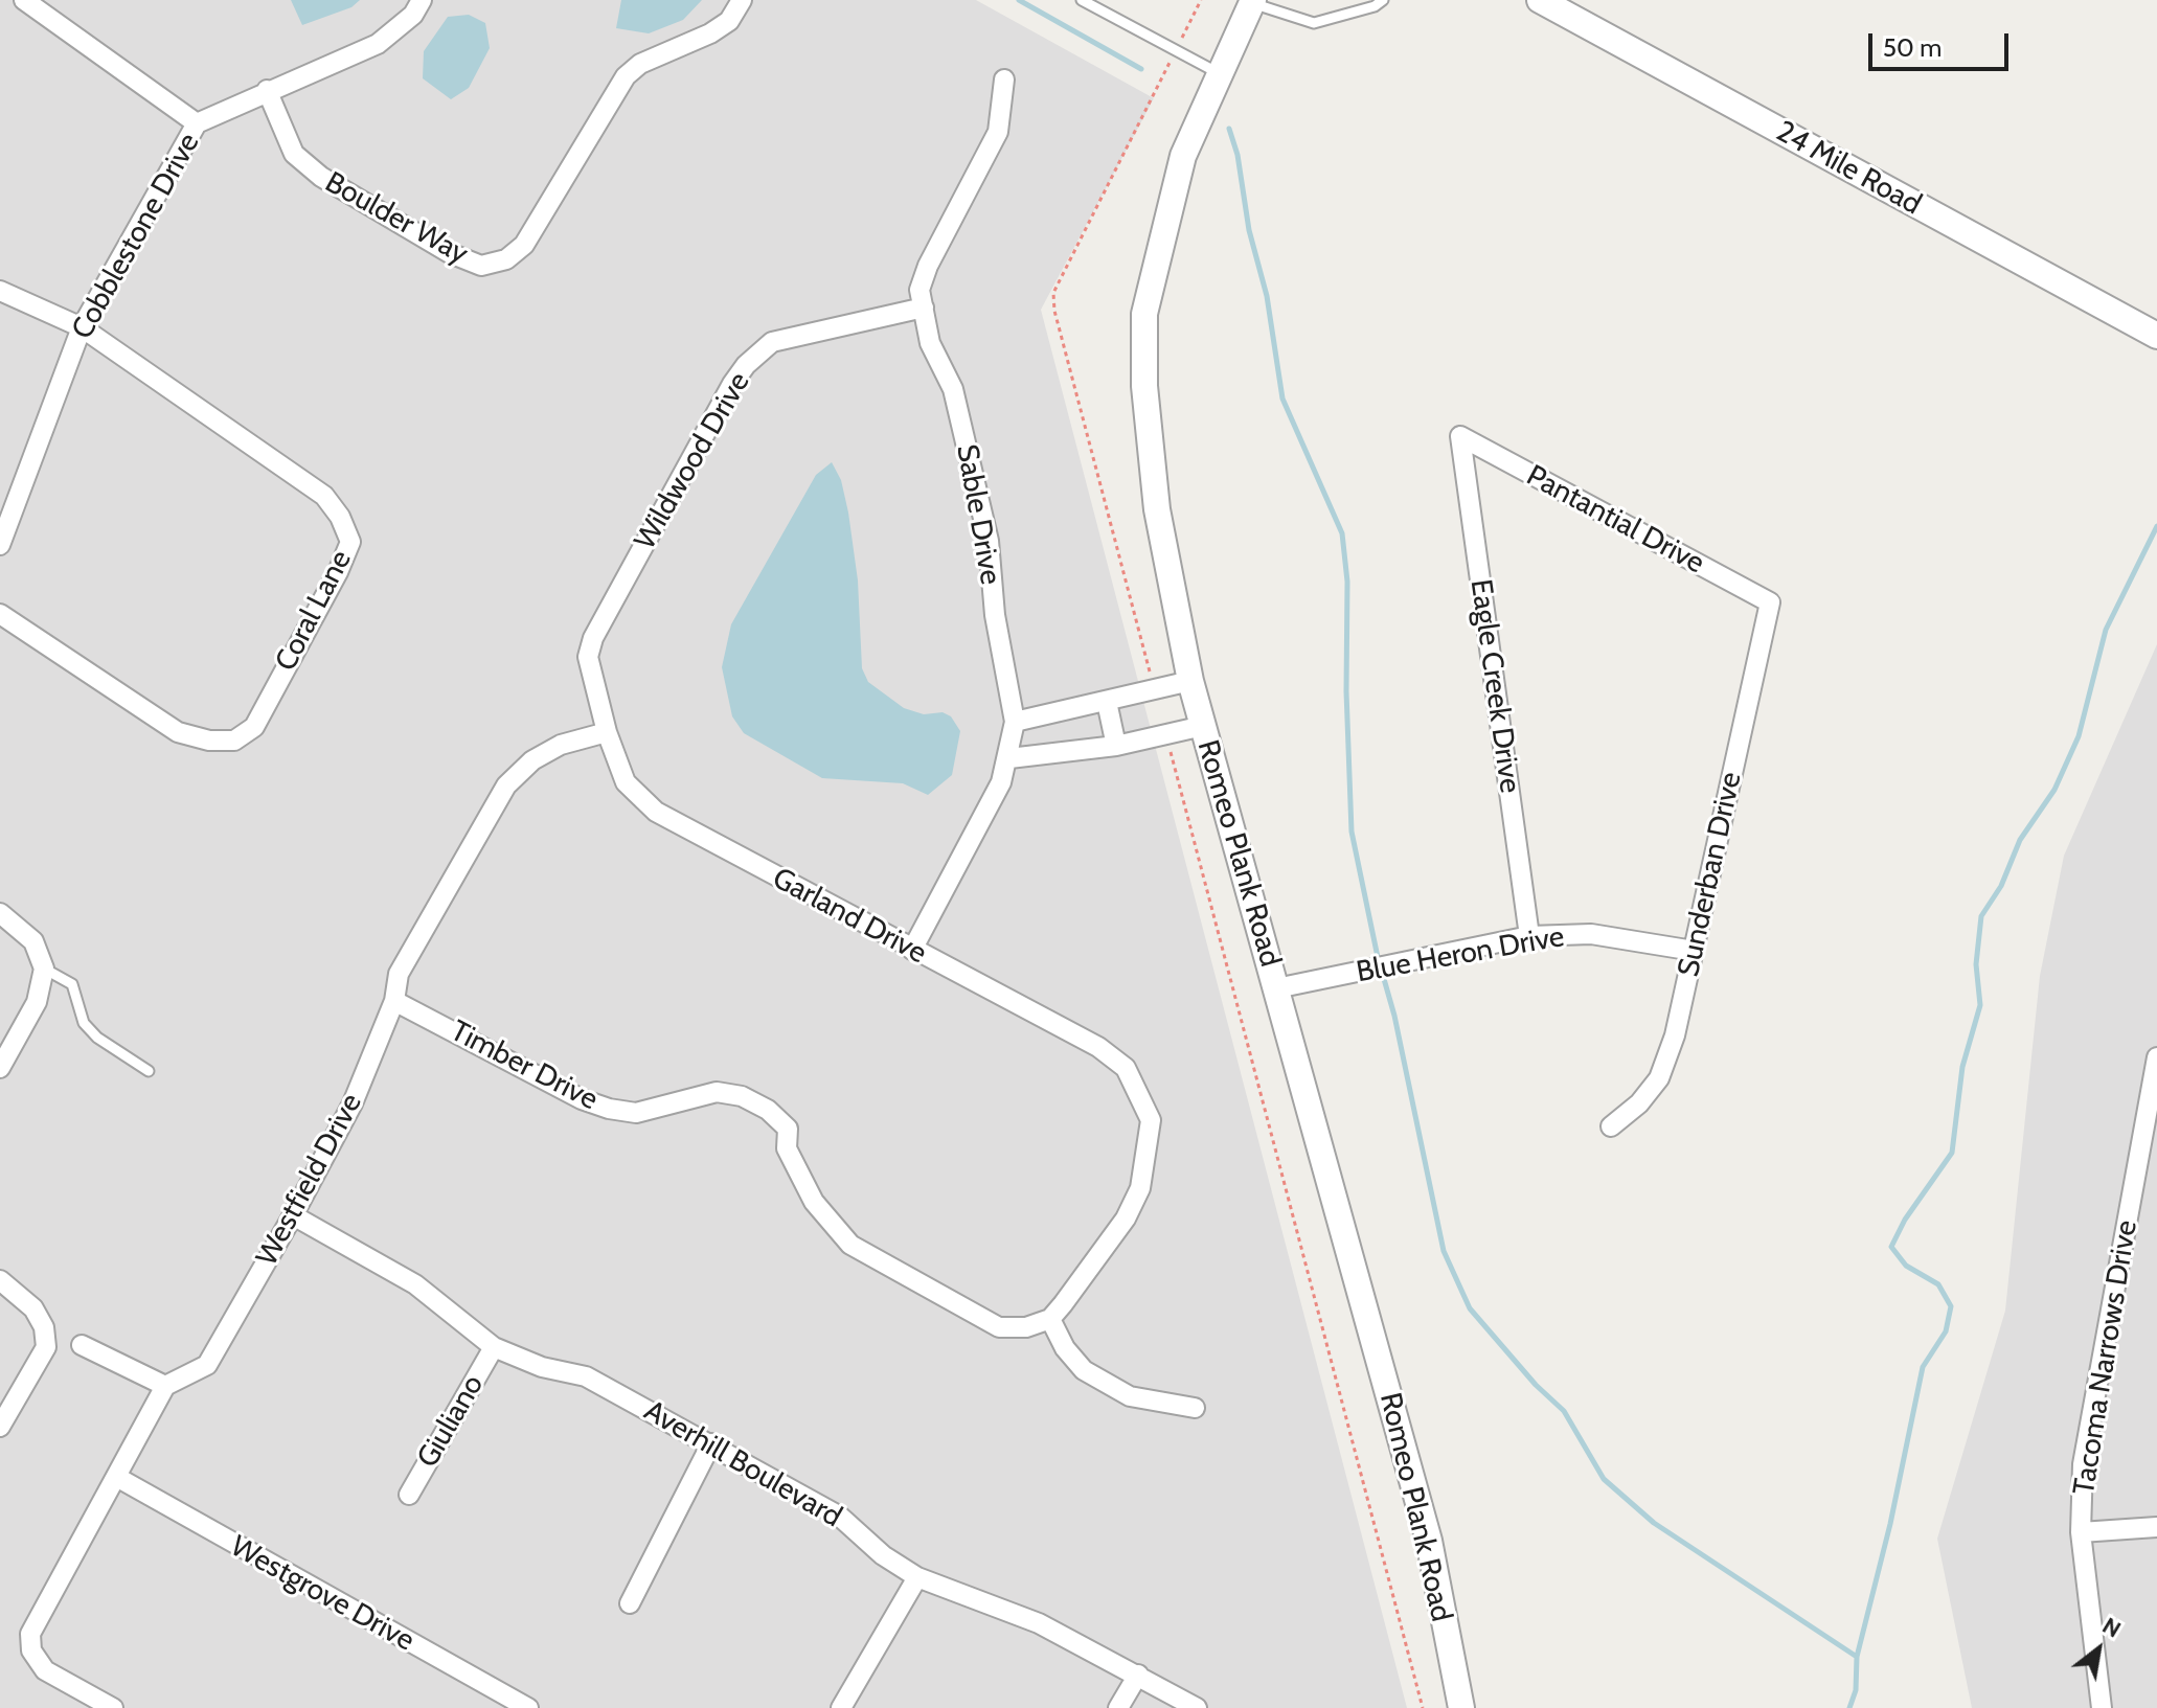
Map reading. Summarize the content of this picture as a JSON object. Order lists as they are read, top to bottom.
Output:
{
  "streets": {
    "street": [
      "24 Mile Road",
      "Boulder Way",
      "Cobblestone Drive",
      "Wildwood Drive",
      "Sable Drive",
      "Pantantial Drive",
      "Coral Lane",
      "Eagle Creek Drive",
      "Romeo Plank Road",
      "Sunderban Drive",
      "Garland Drive",
      "Blue Heron Drive",
      "Timber Drive",
      "Westfield Drive",
      "Tacoma Narrows Drive",
      "Giuliano",
      "Averhill Boulevard",
      "Westgrove Drive"
    ]
  },
  "crossings": [
    ["Boulder Way", "Cobblestone Drive"],
    ["Cobblestone Drive", "Coral Lane"],
    ["Wildwood Drive", "Sable Drive"],
    ["Wildwood Drive", "Garland Drive"],
    ["Wildwood Drive", "Westfield Drive"],
    ["Sable Drive", "Garland Drive"],
    ["Pantantial Drive", "Eagle Creek Drive"],
    ["Pantantial Drive", "Sunderban Drive"],
    ["Eagle Creek Drive", "Blue Heron Drive"],
    ["Romeo Plank Road", "Blue Heron Drive"],
    ["Sunderban Drive", "Blue Heron Drive"],
    ["Garland Drive", "Timber Drive"],
    ["Garland Drive", "Westfield Drive"],
    ["Timber Drive", "Westfield Drive"],
    ["Westfield Drive", "Averhill Boulevard"],
    ["Giuliano", "Averhill Boulevard"]
  ],
  "scale_bar": "50 m",
  "north": "top right"
}
